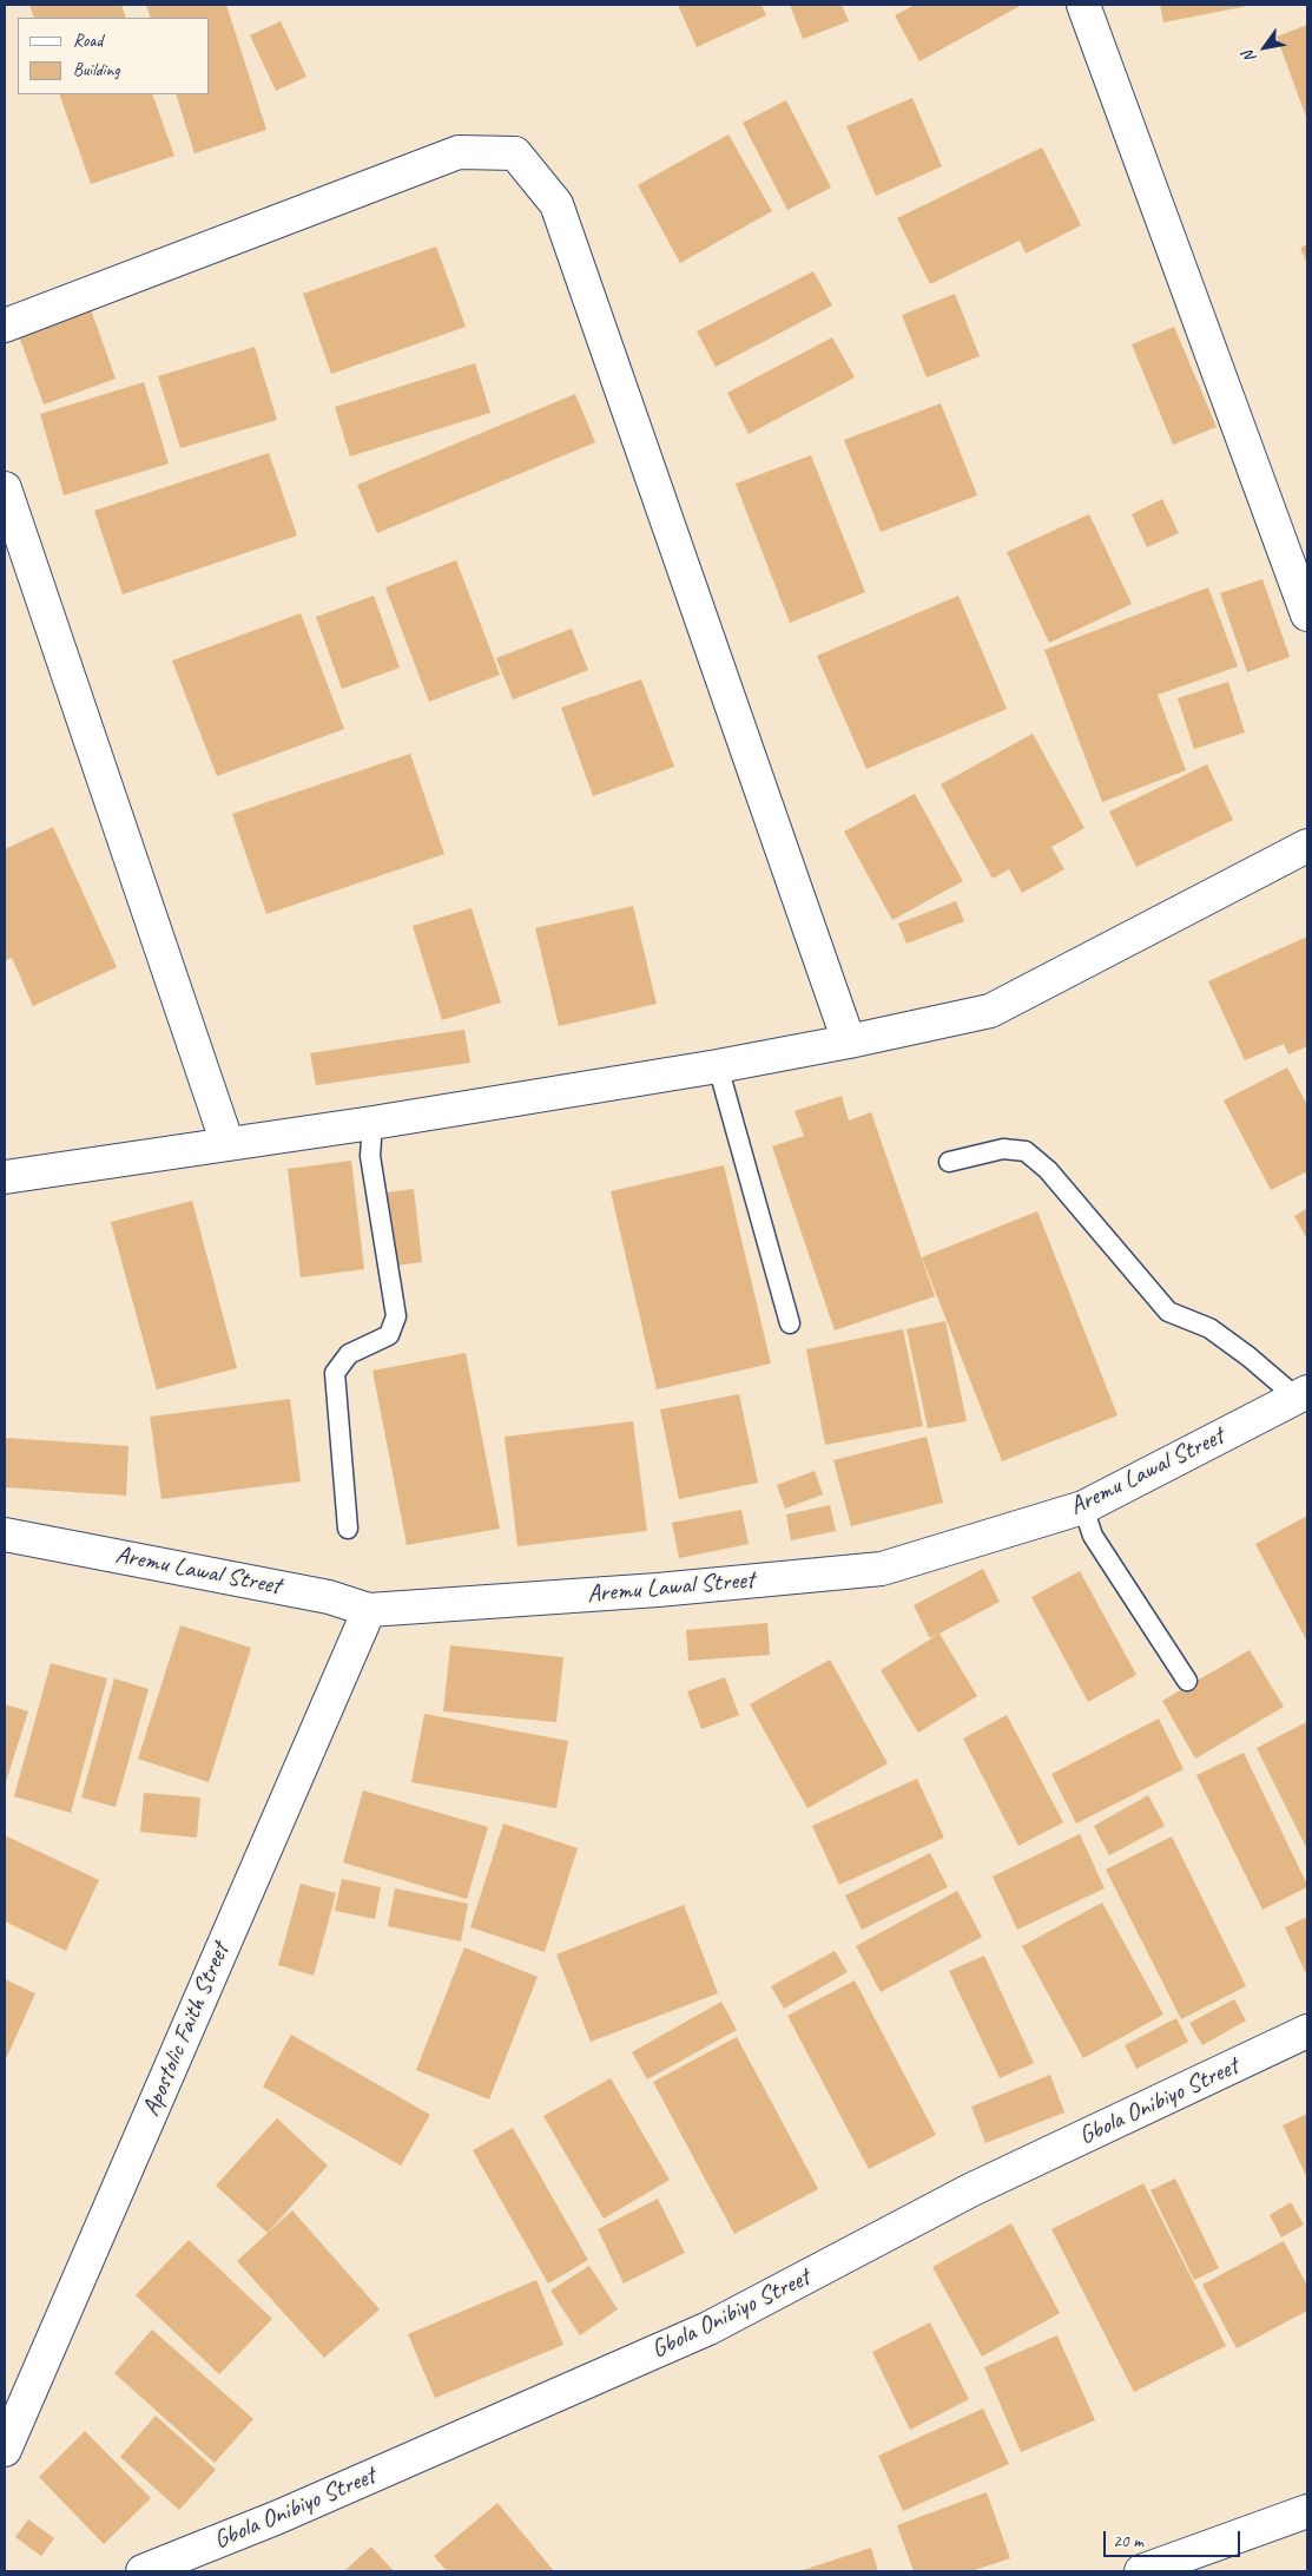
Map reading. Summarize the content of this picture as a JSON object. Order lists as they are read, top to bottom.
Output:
{
  "streets": {
    "street": ["Aremu Lawal Street", "Apostolic Faith Street", "Gbola Onibiyo Street"]
  },
  "crossings": [
    ["Aremu Lawal Street", "Apostolic Faith Street"]
  ],
  "legend": ["Road", "Building"],
  "scale_bar": "20 m",
  "north": "bottom left"
}
